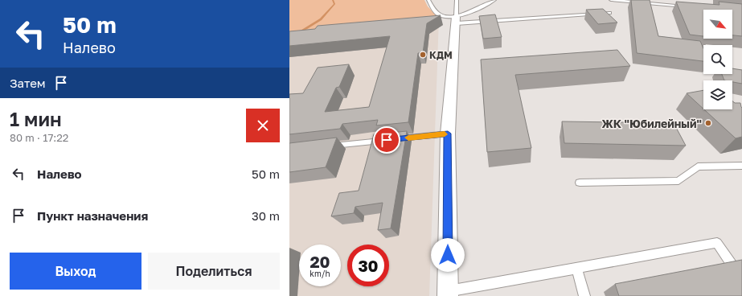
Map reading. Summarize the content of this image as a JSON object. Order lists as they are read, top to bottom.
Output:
{
  "places": ["КДМ", "ЖК \"Юбилейный\""],
  "north": "bottom right",
  "page": {
    "turn": ["50 m", "Налево"],
    "then": "Затем",
    "heading": ["1 мин", "80 m · 17:22"],
    "list": [
      {
        "name": "Налево",
        "value": "50 m"
      },
      {
        "name": "Пункт назначения",
        "value": "30 m"
      }
    ],
    "speed": "20 km/h",
    "limit": "30",
    "buttons": ["Выход", "Поделиться"]
  }
}
